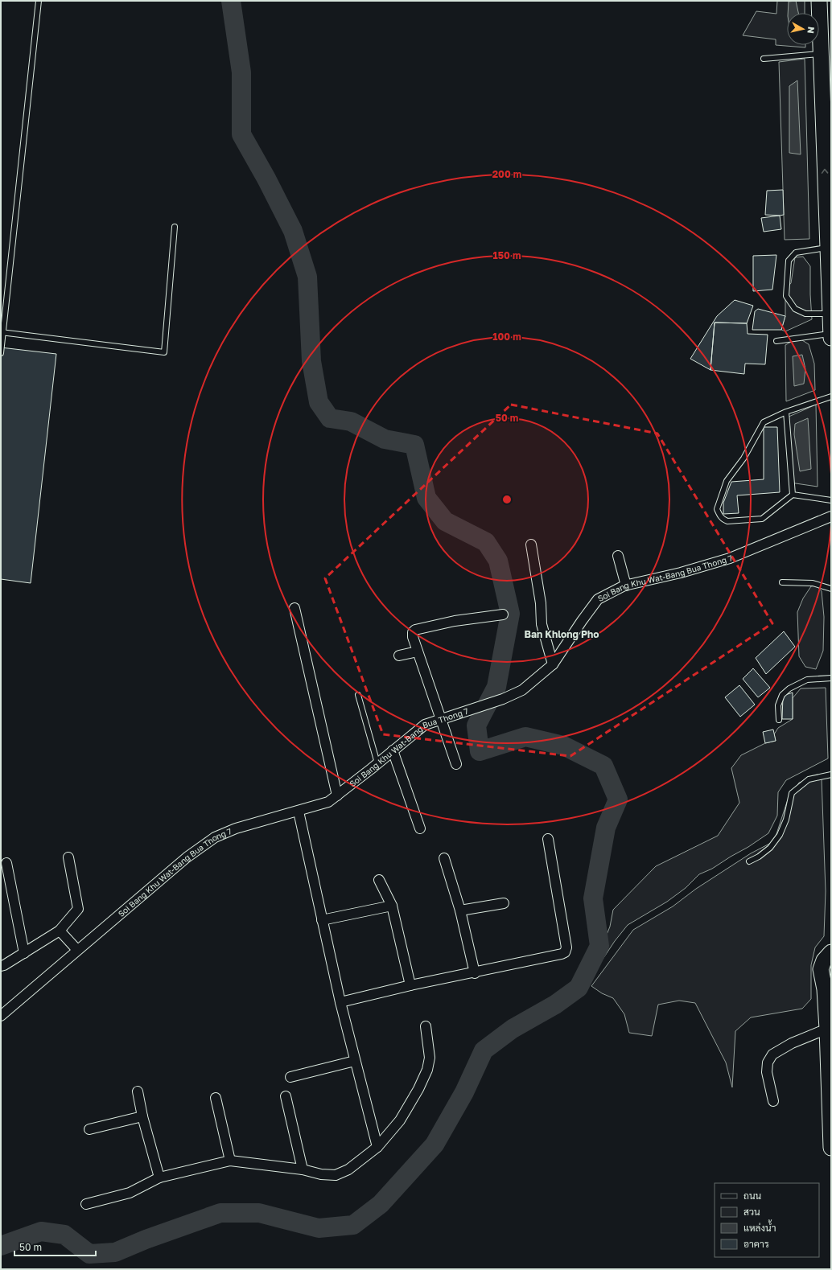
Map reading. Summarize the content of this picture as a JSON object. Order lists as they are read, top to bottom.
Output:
{
  "streets": {
    "street": ["Soi Bang Khu Wat-Bang Bua Thong 7"]
  },
  "districts": ["Ban Khlong Pho"],
  "legend": [
    "ถนน",
    "สวน",
    "แหล่งน้ำ",
    "อาคาร"
  ],
  "scale_bar": "50 m",
  "north": "right",
  "rings": [
    "200 m",
    "150 m",
    "100 m",
    "50 m"
  ]
}
